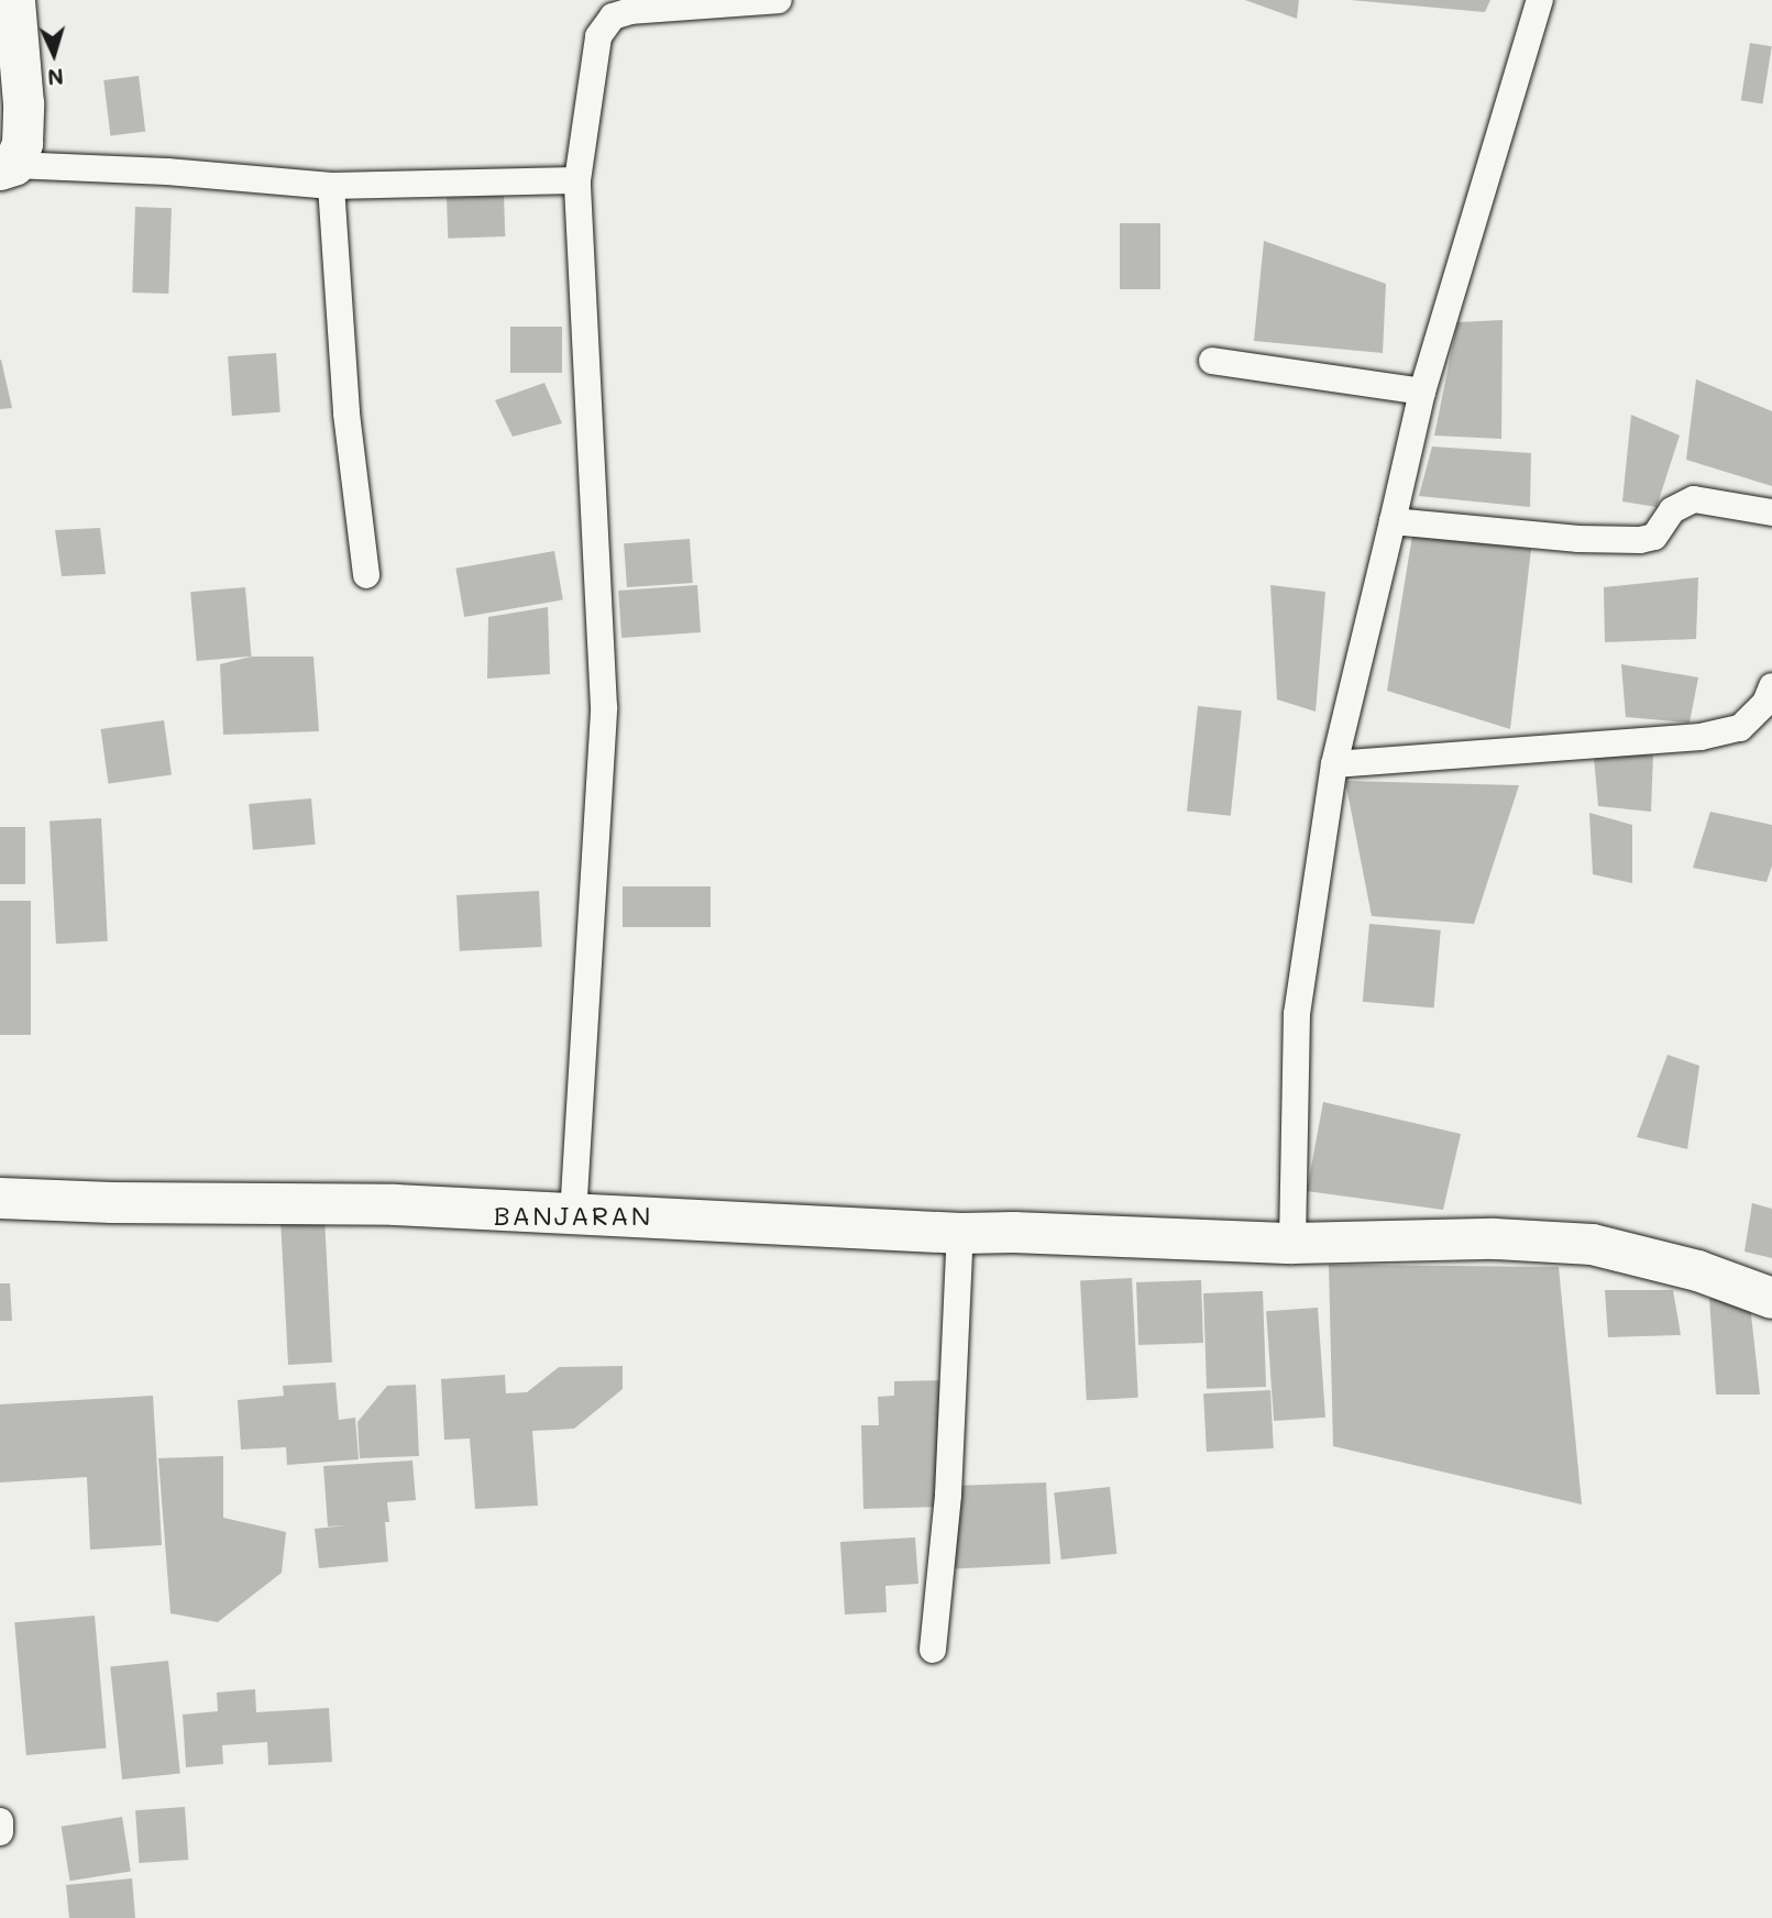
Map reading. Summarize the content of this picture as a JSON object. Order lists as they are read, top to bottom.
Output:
{
  "districts": ["BANJARAN"],
  "north": "bottom"
}
